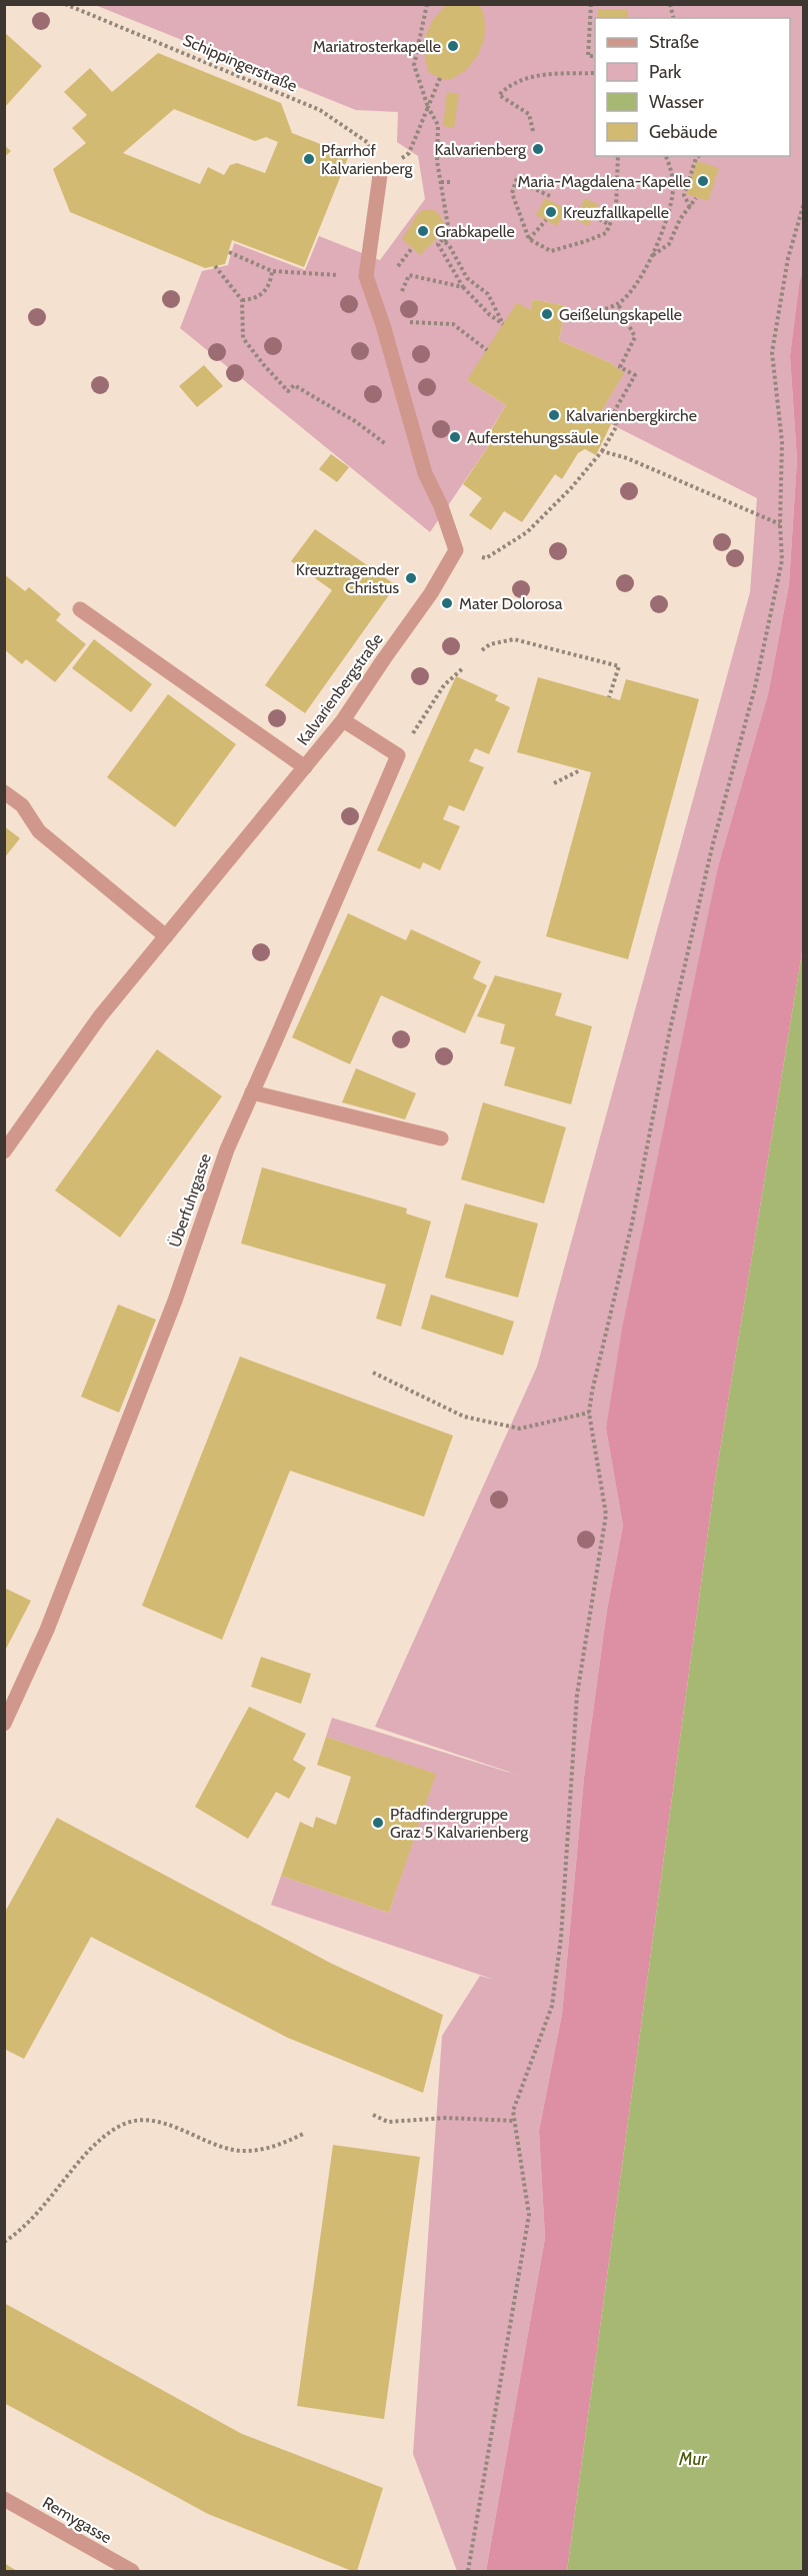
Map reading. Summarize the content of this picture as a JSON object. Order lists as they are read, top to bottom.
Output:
{
  "streets": {
    "street": ["Kalvarienbergstraße", "Überfuhrgasse", "Remygasse"],
    "path": ["Schippingerstraße"]
  },
  "water": ["Mur"],
  "places": [
    "Mariatrosterkapelle",
    "Kalvarienberg",
    "Pfarrhof Kalvarienberg",
    "Maria-Magdalena-Kapelle",
    "Kreuzfallkapelle",
    "Grabkapelle",
    "Geißelungskapelle",
    "Kalvarienbergkirche",
    "Auferstehungssäule",
    "Kreuztragender Christus",
    "Mater Dolorosa",
    "Pfadfindergruppe Graz 5 Kalvarienberg"
  ],
  "legend": [
    "Straße",
    "Park",
    "Wasser",
    "Gebäude"
  ]
}
